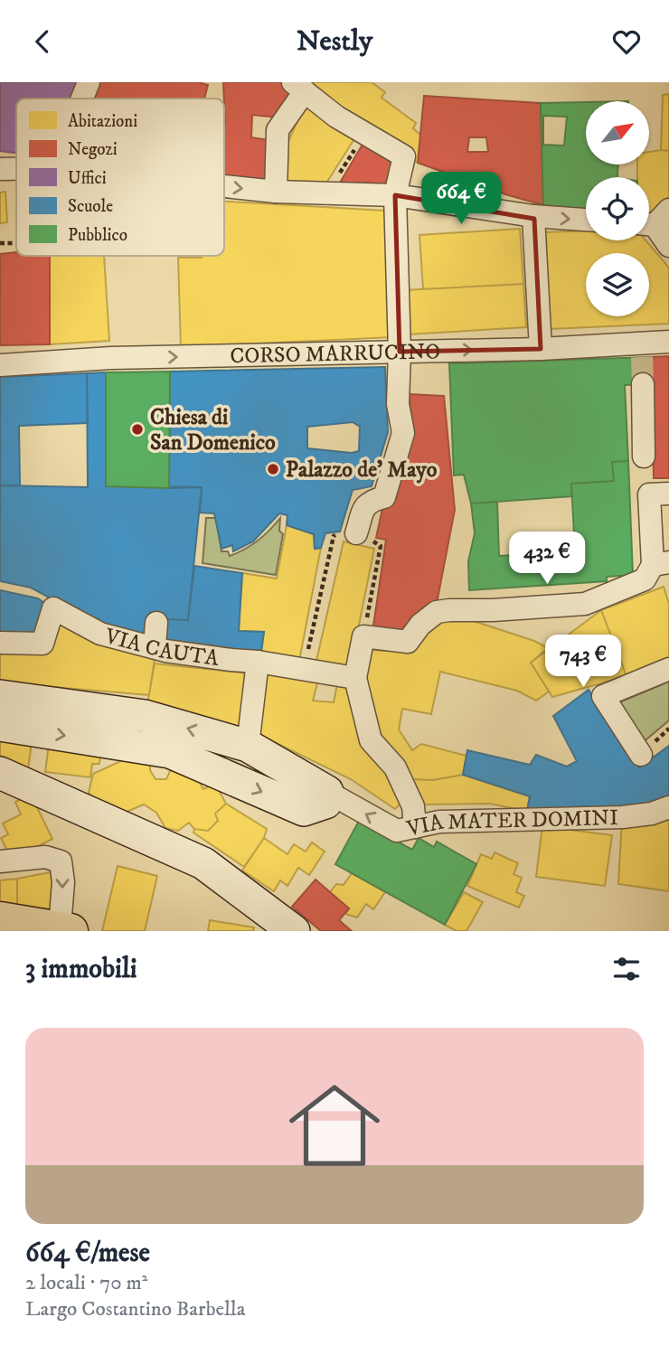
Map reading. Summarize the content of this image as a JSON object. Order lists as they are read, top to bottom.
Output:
{
  "streets": {
    "street": ["CORSO MARRUCINO", "VIA CAUTA", "VIA MATER DOMINI"]
  },
  "places": ["Chiesa di San Domenico", "Palazzo de' Mayo"],
  "legend": [
    "Abitazioni",
    "Negozi",
    "Uffici",
    "Scuole",
    "Pubblico"
  ],
  "north": "top right",
  "page": {
    "header": "Nestly",
    "price": ["664 €", "432 €", "743 €"],
    "heading": "3 immobili",
    "list": [
      {
        "name": "664 €/mese",
        "note": "2 locali · 70 m² · Largo Costantino Barbella"
      }
    ]
  }
}
